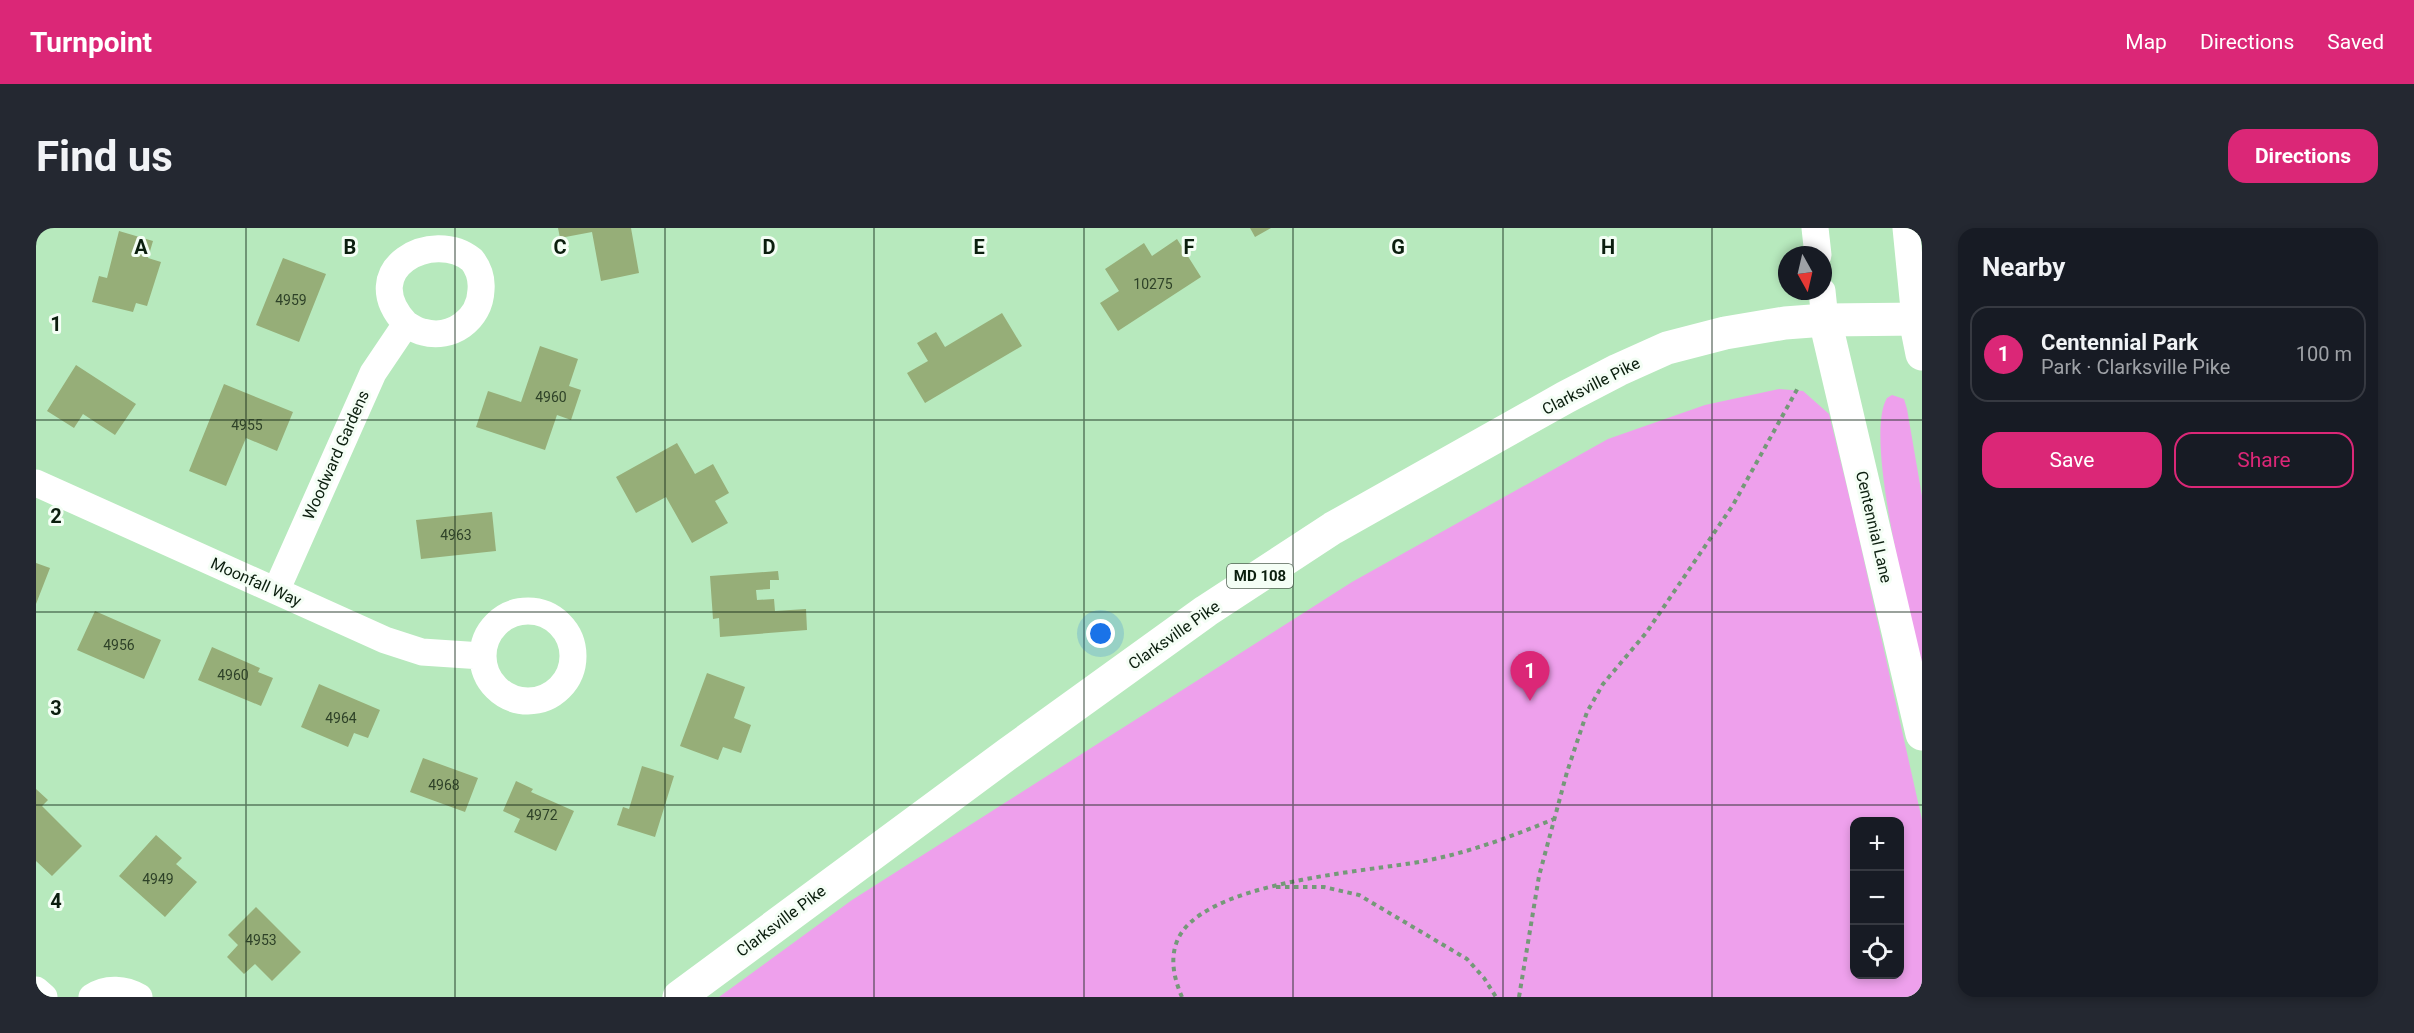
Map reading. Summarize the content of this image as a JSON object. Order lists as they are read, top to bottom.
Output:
{
  "streets": {
    "main road": ["Clarksville Pike", "Centennial Lane", "MD 108"],
    "street": ["Woodward Gardens", "Moonfall Way"]
  },
  "crossings": [
    ["Clarksville Pike", "Centennial Lane"],
    ["Woodward Gardens", "Moonfall Way"]
  ],
  "house_numbers": [
    "10275",
    "4959",
    "4960",
    "4955",
    "4963",
    "4956",
    "4960",
    "4964",
    "4968",
    "4972",
    "4949",
    "4953"
  ],
  "north": "bottom",
  "page": {
    "header": "Turnpoint",
    "nav": ["Map", "Directions", "Saved"],
    "buttons": [
      "Directions",
      ["Save", "Share"]
    ],
    "title": "Find us",
    "heading": "Nearby",
    "list": [
      {
        "mark": "1",
        "name": "Centennial Park",
        "note": "Park · Clarksville Pike",
        "value": "100 m"
      }
    ],
    "pins": "1",
    "map_buttons": ["+", "−"]
  },
  "grid": {
    "columns": [
      "A",
      "B",
      "C",
      "D",
      "E",
      "F",
      "G",
      "H"
    ],
    "rows": [
      "1",
      "2",
      "3",
      "4"
    ]
  }
}
